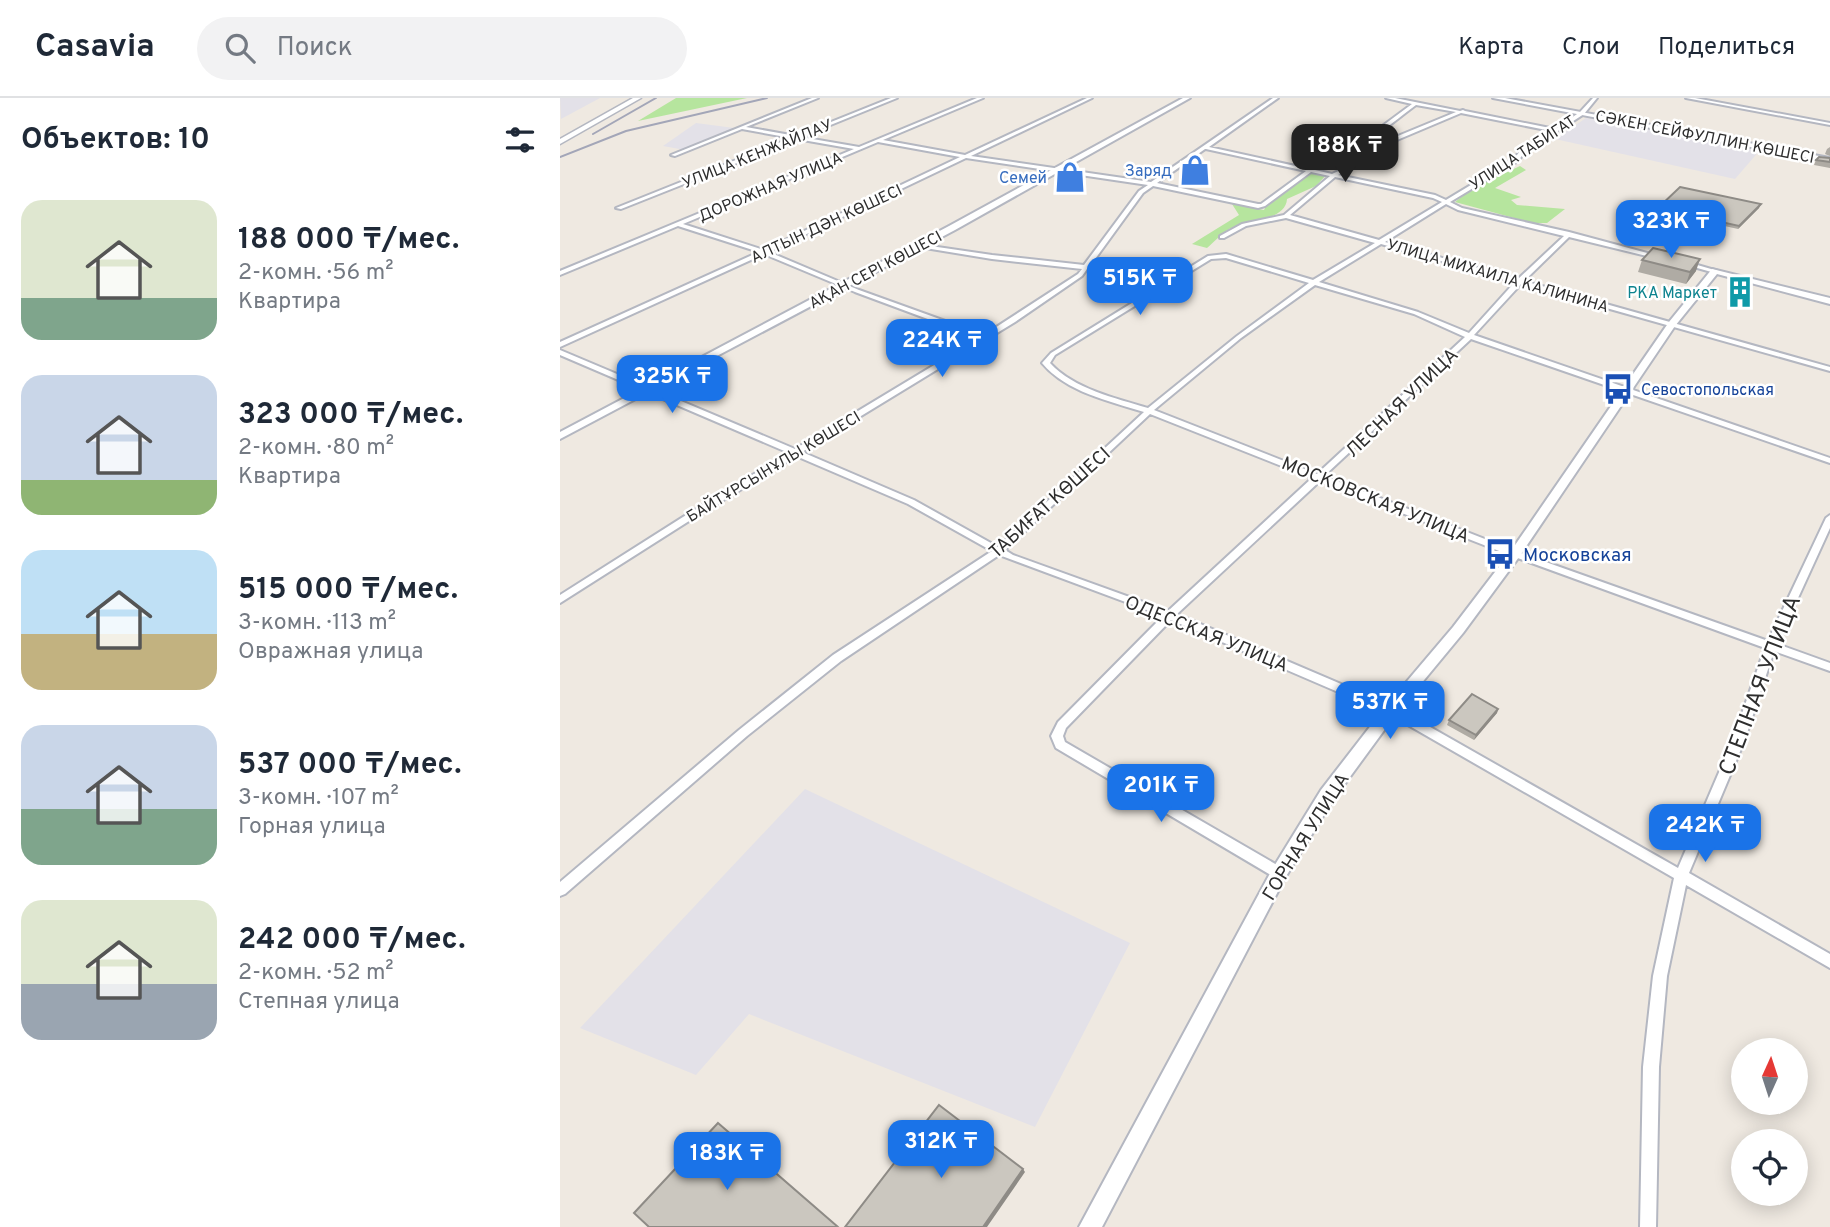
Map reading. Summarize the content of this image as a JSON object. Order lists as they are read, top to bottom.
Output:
{
  "streets": {
    "street": [
      "СӘКЕН СЕЙФУЛЛИН КӨШЕСІ",
      "УЛИЦА ТАБИГАТ",
      "УЛИЦА КЕНЖАЙЛАУ",
      "ДОРОЖНАЯ УЛИЦА",
      "АЛТЫН ДӘН КӨШЕСІ",
      "АҚАН СЕРІ КӨШЕСІ",
      "УЛИЦА МИХАИЛА КАЛИНИНА",
      "ЛЕСНАЯ УЛИЦА",
      "БАЙТҰРСЫНҰЛЫ КӨШЕСІ",
      "МОСКОВСКАЯ УЛИЦА",
      "ТАБИҒАТ КӨШЕСІ",
      "ОДЕССКАЯ УЛИЦА",
      "СТЕПНАЯ УЛИЦА",
      "ГОРНАЯ УЛИЦА"
    ]
  },
  "crossings": [
    ["СӘКЕН СЕЙФУЛЛИН КӨШЕСІ", "УЛИЦА ТАБИГАТ"],
    ["УЛИЦА ТАБИГАТ", "ТАБИҒАТ КӨШЕСІ"],
    ["АҚАН СЕРІ КӨШЕСІ", "ОДЕССКАЯ УЛИЦА"],
    ["УЛИЦА МИХАИЛА КАЛИНИНА", "ЛЕСНАЯ УЛИЦА"],
    ["УЛИЦА МИХАИЛА КАЛИНИНА", "ТАБИҒАТ КӨШЕСІ"],
    ["УЛИЦА МИХАИЛА КАЛИНИНА", "ГОРНАЯ УЛИЦА"],
    ["ЛЕСНАЯ УЛИЦА", "МОСКОВСКАЯ УЛИЦА"],
    ["ЛЕСНАЯ УЛИЦА", "ОДЕССКАЯ УЛИЦА"],
    ["ЛЕСНАЯ УЛИЦА", "ГОРНАЯ УЛИЦА"],
    ["БАЙТҰРСЫНҰЛЫ КӨШЕСІ", "ОДЕССКАЯ УЛИЦА"],
    ["МОСКОВСКАЯ УЛИЦА", "ТАБИҒАТ КӨШЕСІ"],
    ["МОСКОВСКАЯ УЛИЦА", "СТЕПНАЯ УЛИЦА"],
    ["МОСКОВСКАЯ УЛИЦА", "ГОРНАЯ УЛИЦА"],
    ["ТАБИҒАТ КӨШЕСІ", "ОДЕССКАЯ УЛИЦА"],
    ["ОДЕССКАЯ УЛИЦА", "СТЕПНАЯ УЛИЦА"],
    ["ОДЕССКАЯ УЛИЦА", "ГОРНАЯ УЛИЦА"]
  ],
  "places": {
    "shop": ["Заряд", "Семей"],
    "building": ["РКА Маркет"],
    "bus stop": ["Севостопольская", "Московская"]
  },
  "north": "top",
  "page": {
    "header": "Casavia",
    "search": "Поиск",
    "nav": ["Карта", "Слои", "Поделиться"],
    "heading": "Объектов: 10",
    "price": [
      "188K ₸",
      "323K ₸",
      "515K ₸",
      "224K ₸",
      "325K ₸",
      "537K ₸",
      "201K ₸",
      "242K ₸",
      "312K ₸",
      "183K ₸"
    ],
    "list": [
      {
        "name": "188 000 ₸/мес.",
        "note": "2-комн. · 56 m² · Квартира"
      },
      {
        "name": "323 000 ₸/мес.",
        "note": "2-комн. · 80 m² · Квартира"
      },
      {
        "name": "515 000 ₸/мес.",
        "note": "3-комн. · 113 m² · Овражная улица"
      },
      {
        "name": "537 000 ₸/мес.",
        "note": "3-комн. · 107 m² · Горная улица"
      },
      {
        "name": "242 000 ₸/мес.",
        "note": "2-комн. · 52 m² · Степная улица"
      }
    ]
  }
}
